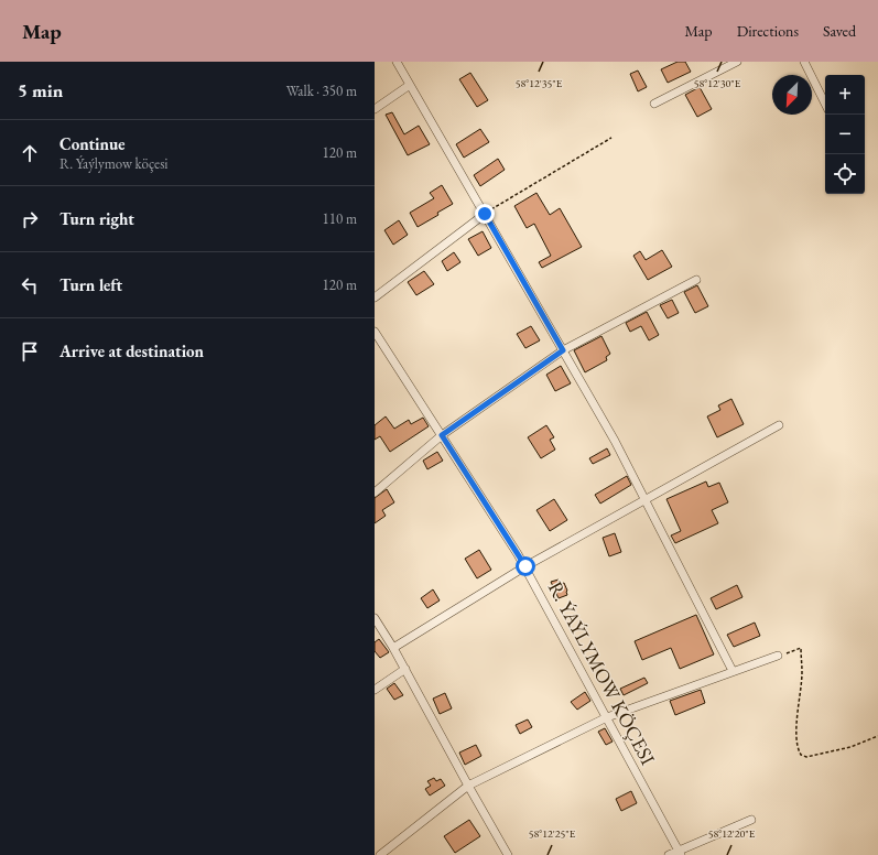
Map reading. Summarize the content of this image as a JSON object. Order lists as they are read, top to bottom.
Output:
{
  "streets": {
    "street": ["R. ÝAÝLYMOW KÖÇESI"]
  },
  "north": "bottom left",
  "page": {
    "header": "Map",
    "nav": ["Map", "Directions", "Saved"],
    "heading": ["5 min", "Walk · 350 m"],
    "map_buttons": ["+", "−"],
    "list": [
      ["Continue", "R. Ýaýlymow köçesi", "120 m"],
      ["Turn right", "110 m"],
      ["Turn left", "120 m"],
      "Arrive at destination"
    ]
  },
  "coordinates": [
    "58°12'30\"E",
    "58°12'35\"E",
    "58°12'25\"E",
    "58°12'20\"E"
  ]
}
